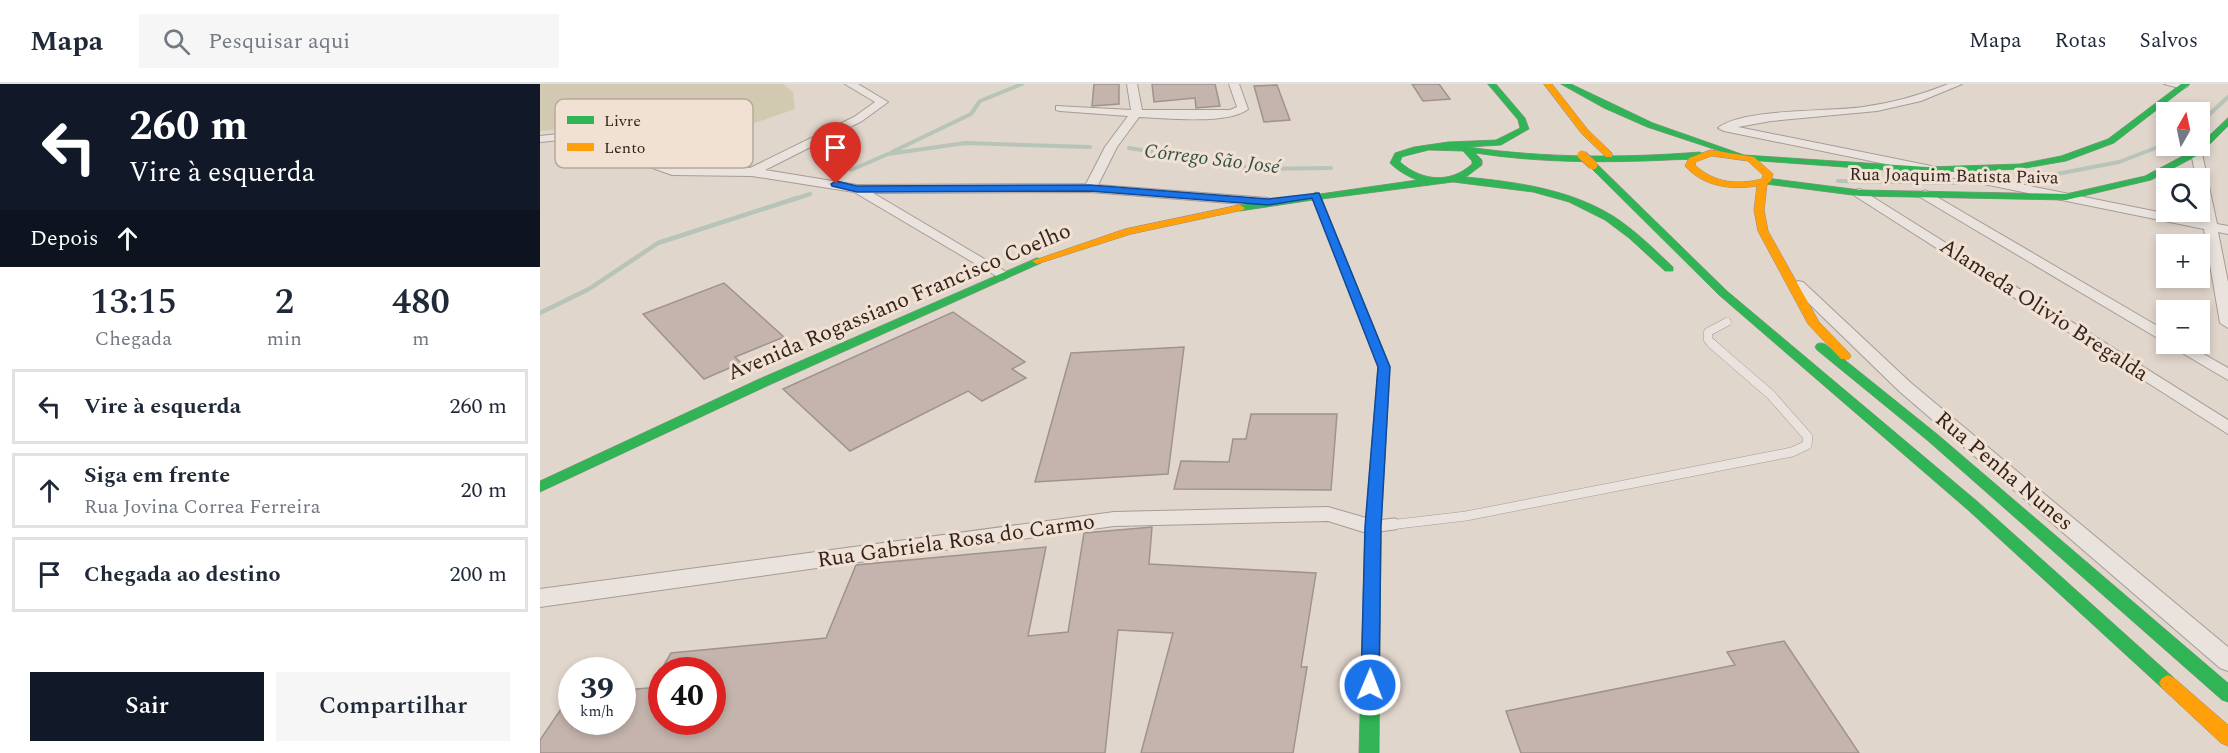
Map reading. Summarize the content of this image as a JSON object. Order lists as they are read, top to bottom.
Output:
{
  "streets": {
    "main road": ["Rua Joaquim Batista Paiva", "Avenida Rogassiano Francisco Coelho"],
    "street": ["Alameda Olivio Bregalda", "Rua Penha Nunes", "Rua Gabriela Rosa do Carmo"]
  },
  "crossings": [
    ["Rua Joaquim Batista Paiva", "Alameda Olivio Bregalda"]
  ],
  "water": ["Córrego São José"],
  "legend": ["Livre", "Lento"],
  "north": "top",
  "page": {
    "header": "Mapa",
    "search": "Pesquisar aqui",
    "nav": ["Mapa", "Rotas", "Salvos"],
    "turn": ["260 m", "Vire à esquerda"],
    "map_buttons": ["+", "−"],
    "then": "Depois",
    "eta": [
      "13:15",
      "Chegada",
      "2",
      "min",
      "480",
      "m"
    ],
    "list": [
      {
        "name": "Vire à esquerda",
        "value": "260 m"
      },
      {
        "name": "Siga em frente",
        "note": "Rua Jovina Correa Ferreira",
        "value": "20 m"
      },
      {
        "name": "Chegada ao destino",
        "value": "200 m"
      }
    ],
    "speed": "39 km/h",
    "limit": "40",
    "buttons": ["Sair", "Compartilhar"]
  }
}
